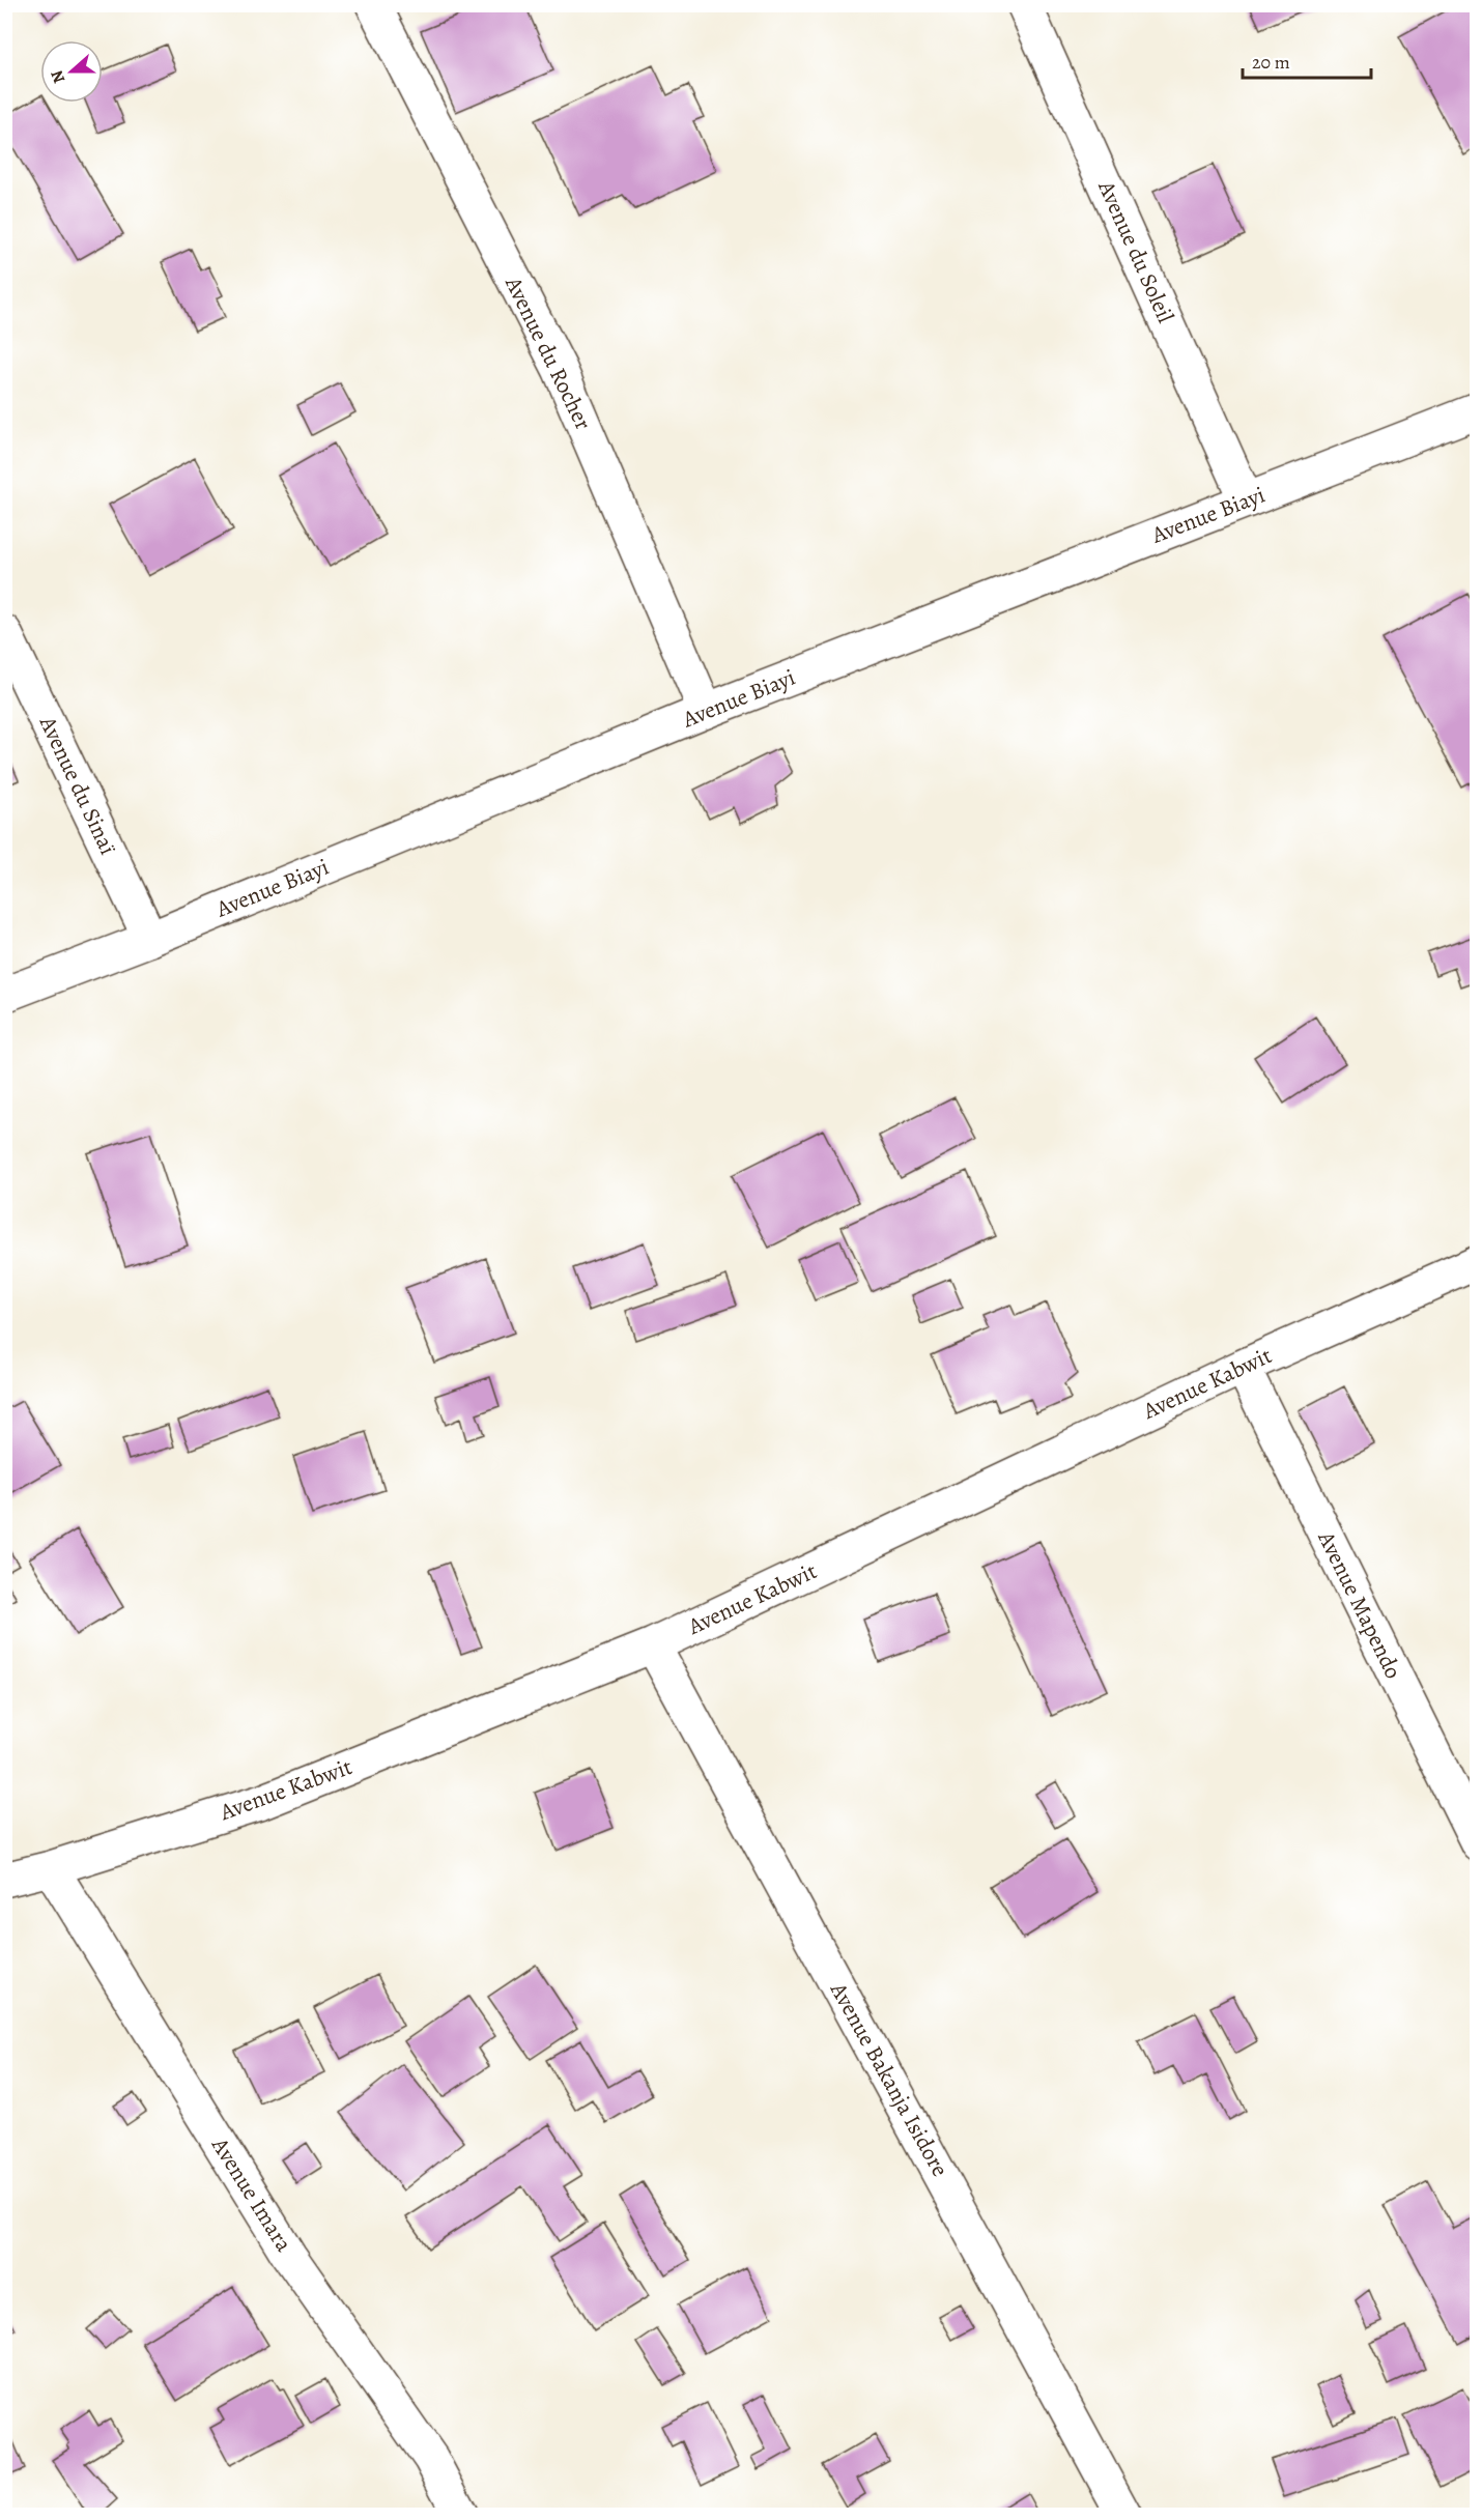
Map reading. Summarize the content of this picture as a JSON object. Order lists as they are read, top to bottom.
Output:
{
  "streets": {
    "street": [
      "Avenue du Soleil",
      "Avenue du Rocher",
      "Avenue Biayi",
      "Avenue du Sinaï",
      "Avenue Kabwit",
      "Avenue Mapendo",
      "Avenue Bakanja Isidore",
      "Avenue Imara"
    ]
  },
  "crossings": [
    ["Avenue du Soleil", "Avenue Biayi"],
    ["Avenue du Rocher", "Avenue Biayi"],
    ["Avenue Biayi", "Avenue du Sinaï"],
    ["Avenue Kabwit", "Avenue Mapendo"],
    ["Avenue Kabwit", "Avenue Bakanja Isidore"],
    ["Avenue Kabwit", "Avenue Imara"]
  ],
  "scale_bar": "20 m",
  "north": "left"
}
